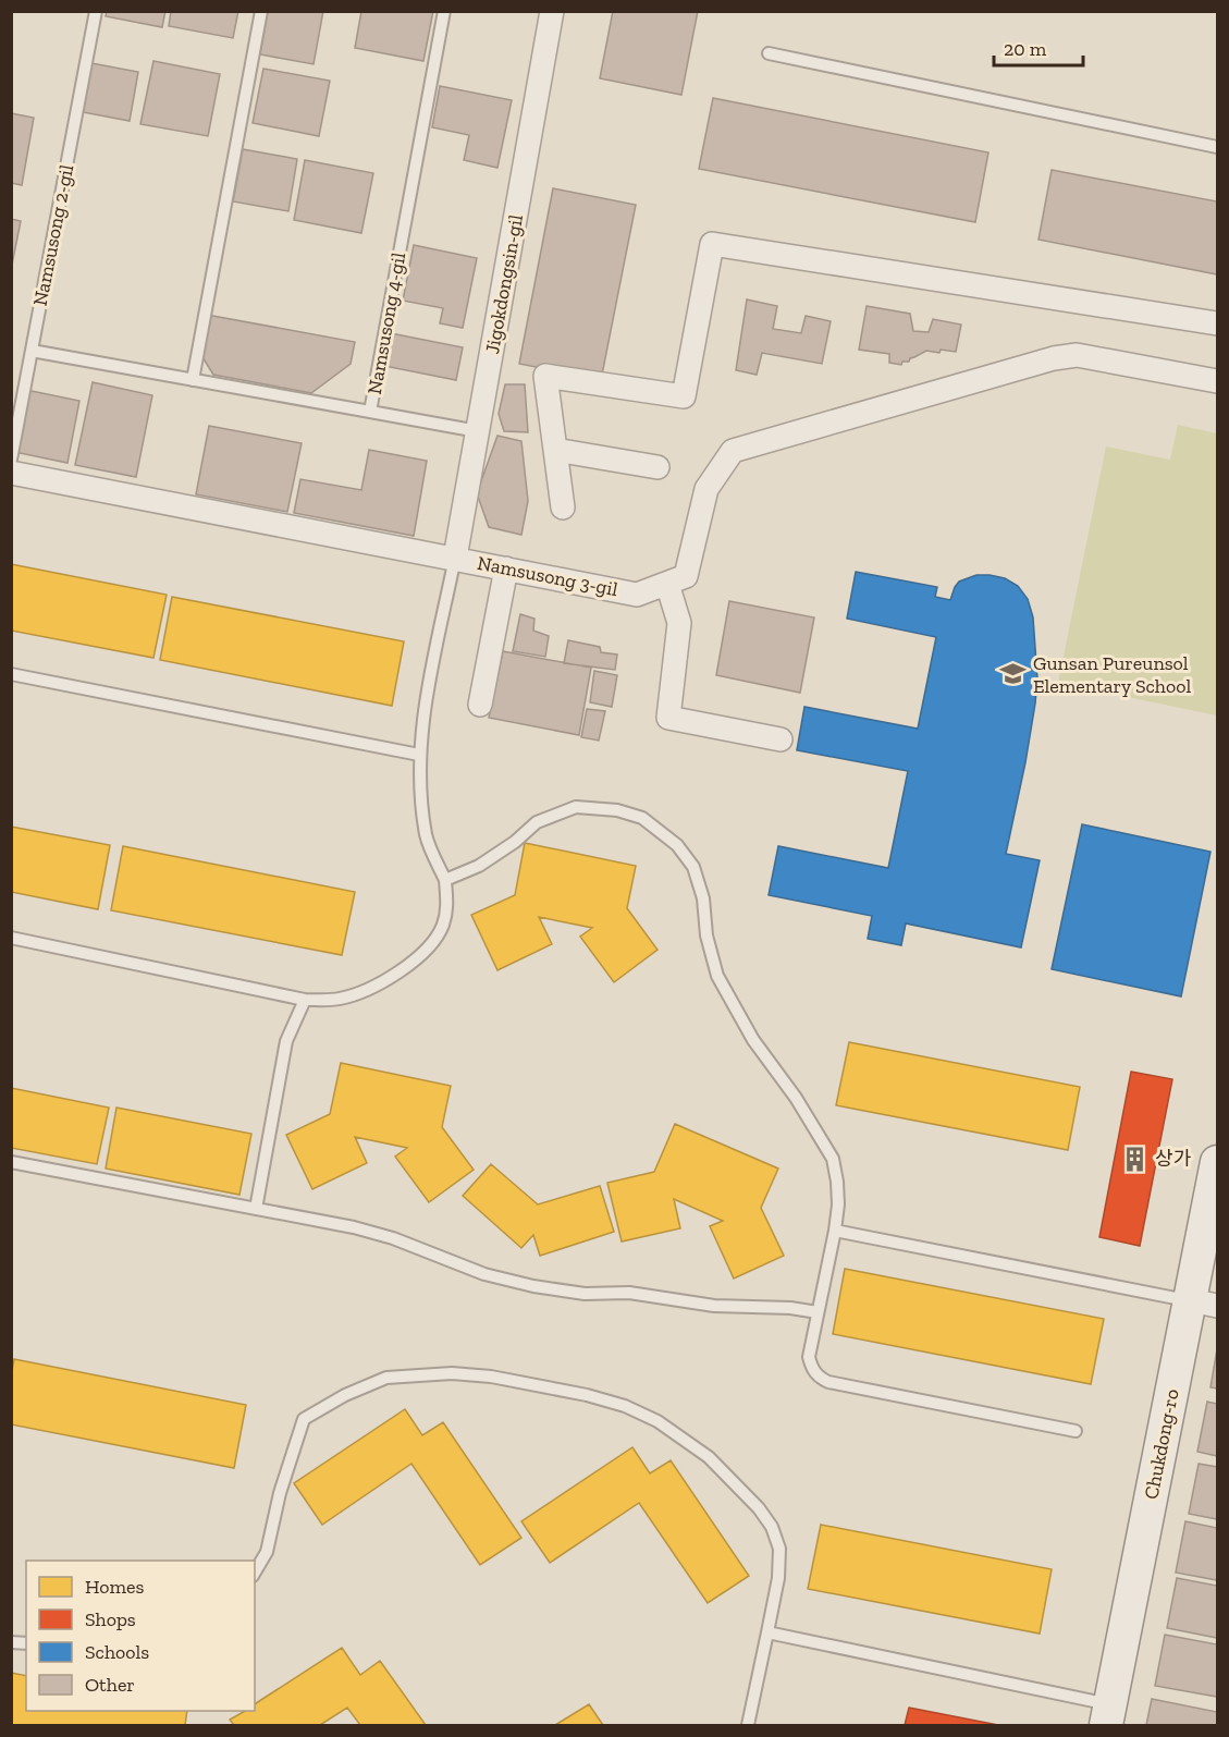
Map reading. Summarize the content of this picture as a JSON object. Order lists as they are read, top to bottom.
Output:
{
  "streets": {
    "street": ["Jigokdongsin-gil", "Namsusong 3-gil", "Chukdong-ro"],
    "lane": ["Namsusong 2-gil", "Namsusong 4-gil"]
  },
  "crossings": [
    ["Namsusong 2-gil", "Namsusong 4-gil"],
    ["Jigokdongsin-gil", "Namsusong 3-gil"]
  ],
  "places": {
    "school or university": ["Gunsan Pureunsol Elementary School"],
    "building": ["상가"]
  },
  "legend": [
    "Homes",
    "Shops",
    "Schools",
    "Other"
  ],
  "scale_bar": "20 m"
}
